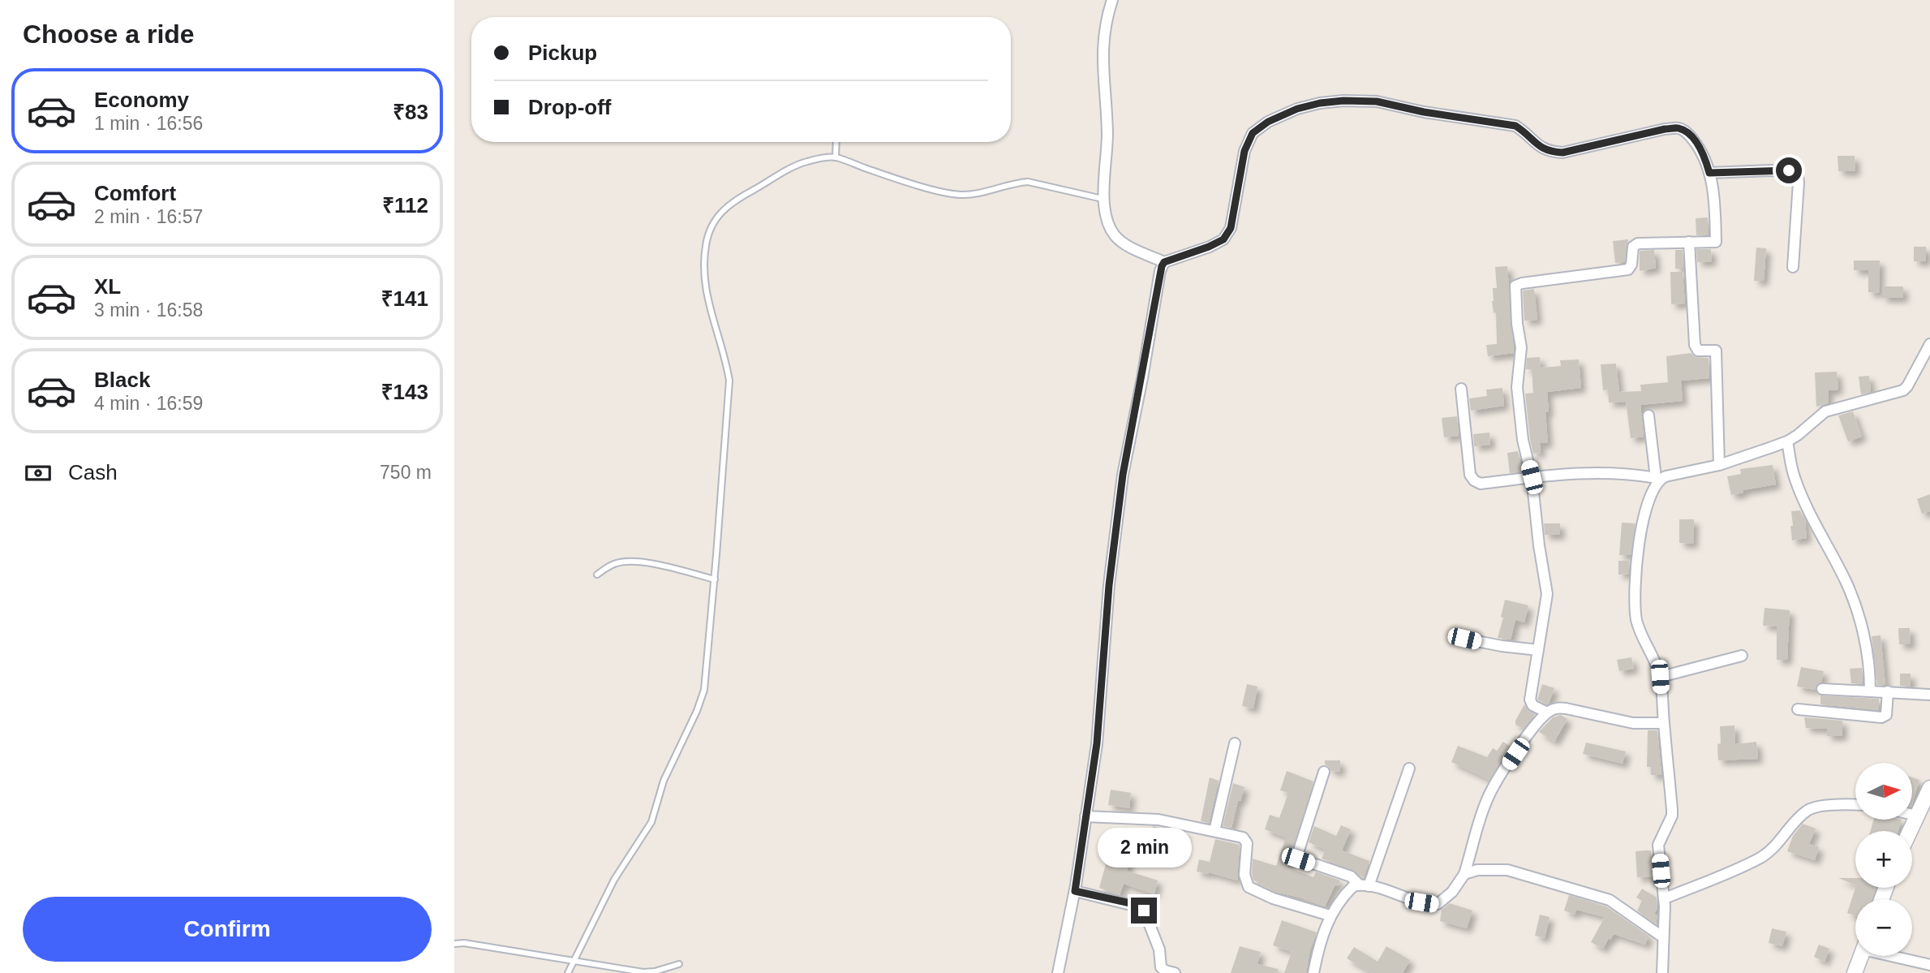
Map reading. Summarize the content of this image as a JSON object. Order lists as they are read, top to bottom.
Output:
{
  "north": "right",
  "page": {
    "heading": "Choose a ride",
    "banner": ["Pickup", "Drop-off"],
    "list": [
      {
        "name": "Economy",
        "note": "1 min · 16:56",
        "value": "₹83"
      },
      {
        "name": "Comfort",
        "note": "2 min · 16:57",
        "value": "₹112"
      },
      {
        "name": "XL",
        "note": "3 min · 16:58",
        "value": "₹141"
      },
      {
        "name": "Black",
        "note": "4 min · 16:59",
        "value": "₹143"
      }
    ],
    "pay": ["Cash", "750 m"],
    "map_buttons": ["+", "−"],
    "bubble": "2 min",
    "buttons": "Confirm"
  }
}
